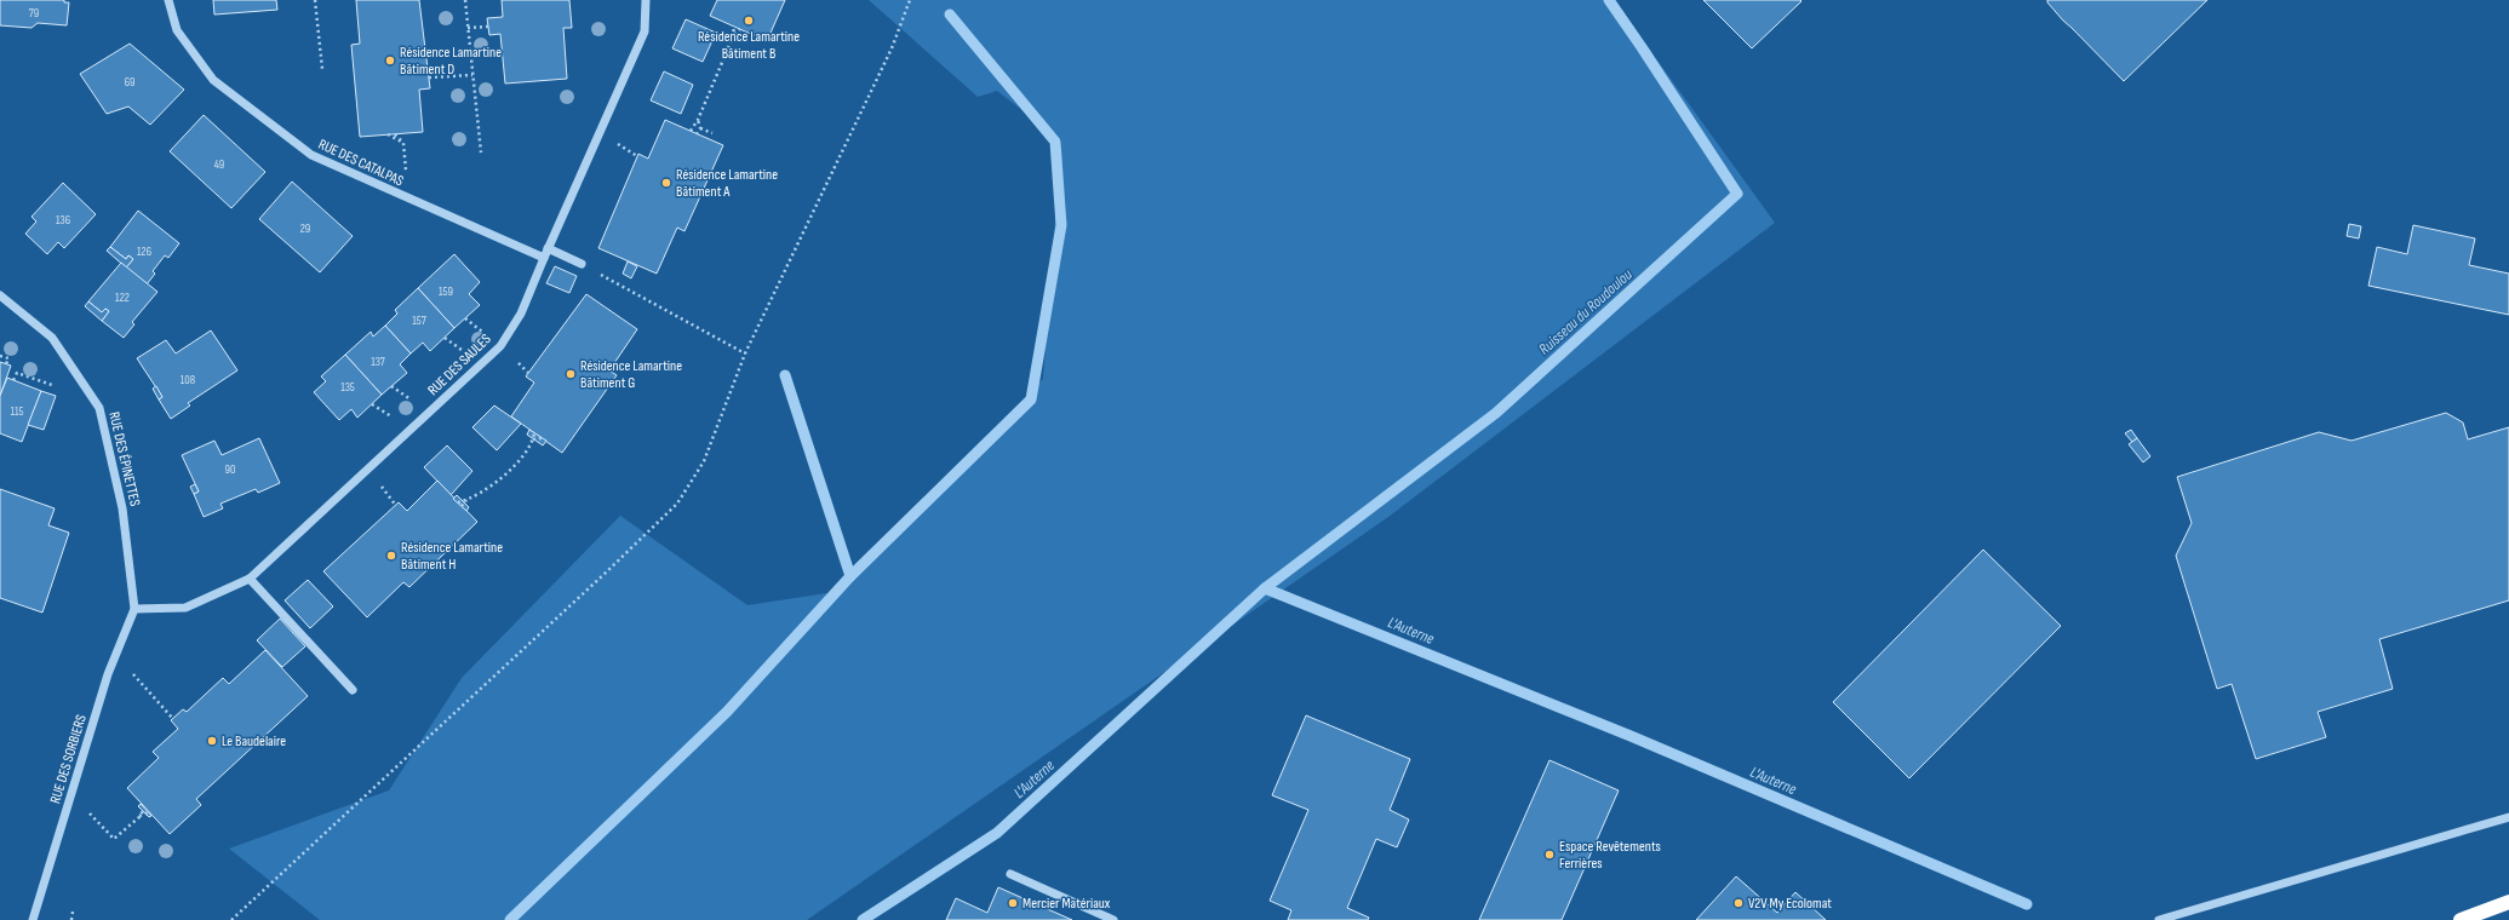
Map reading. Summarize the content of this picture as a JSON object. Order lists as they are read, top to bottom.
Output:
{
  "streets": {
    "street": [
      "RUE DES CATALPAS",
      "RUE DES SAULES",
      "RUE DES ÉPINETTES",
      "RUE DES SORBIERS"
    ]
  },
  "crossings": [
    ["RUE DES CATALPAS", "RUE DES SAULES"],
    ["RUE DES SAULES", "RUE DES ÉPINETTES"],
    ["RUE DES SAULES", "RUE DES SORBIERS"],
    ["RUE DES ÉPINETTES", "RUE DES SORBIERS"]
  ],
  "water": ["Ruisseau du Roudoulou", "L'Auterne"],
  "places": [
    "Résidence Lamartine Bâtiment B",
    "Résidence Lamartine Bâtiment D",
    "Résidence Lamartine Bâtiment A",
    "Résidence Lamartine Bâtiment G",
    "Résidence Lamartine Bâtiment H",
    "Le Baudelaire",
    "Espace Revêtements Ferrières",
    "Mercier Matériaux",
    "V2V My Ecolomat"
  ],
  "house_numbers": [
    "79",
    "69",
    "49",
    "136",
    "29",
    "126",
    "159",
    "122",
    "157",
    "137",
    "108",
    "135",
    "115",
    "90"
  ]
}
